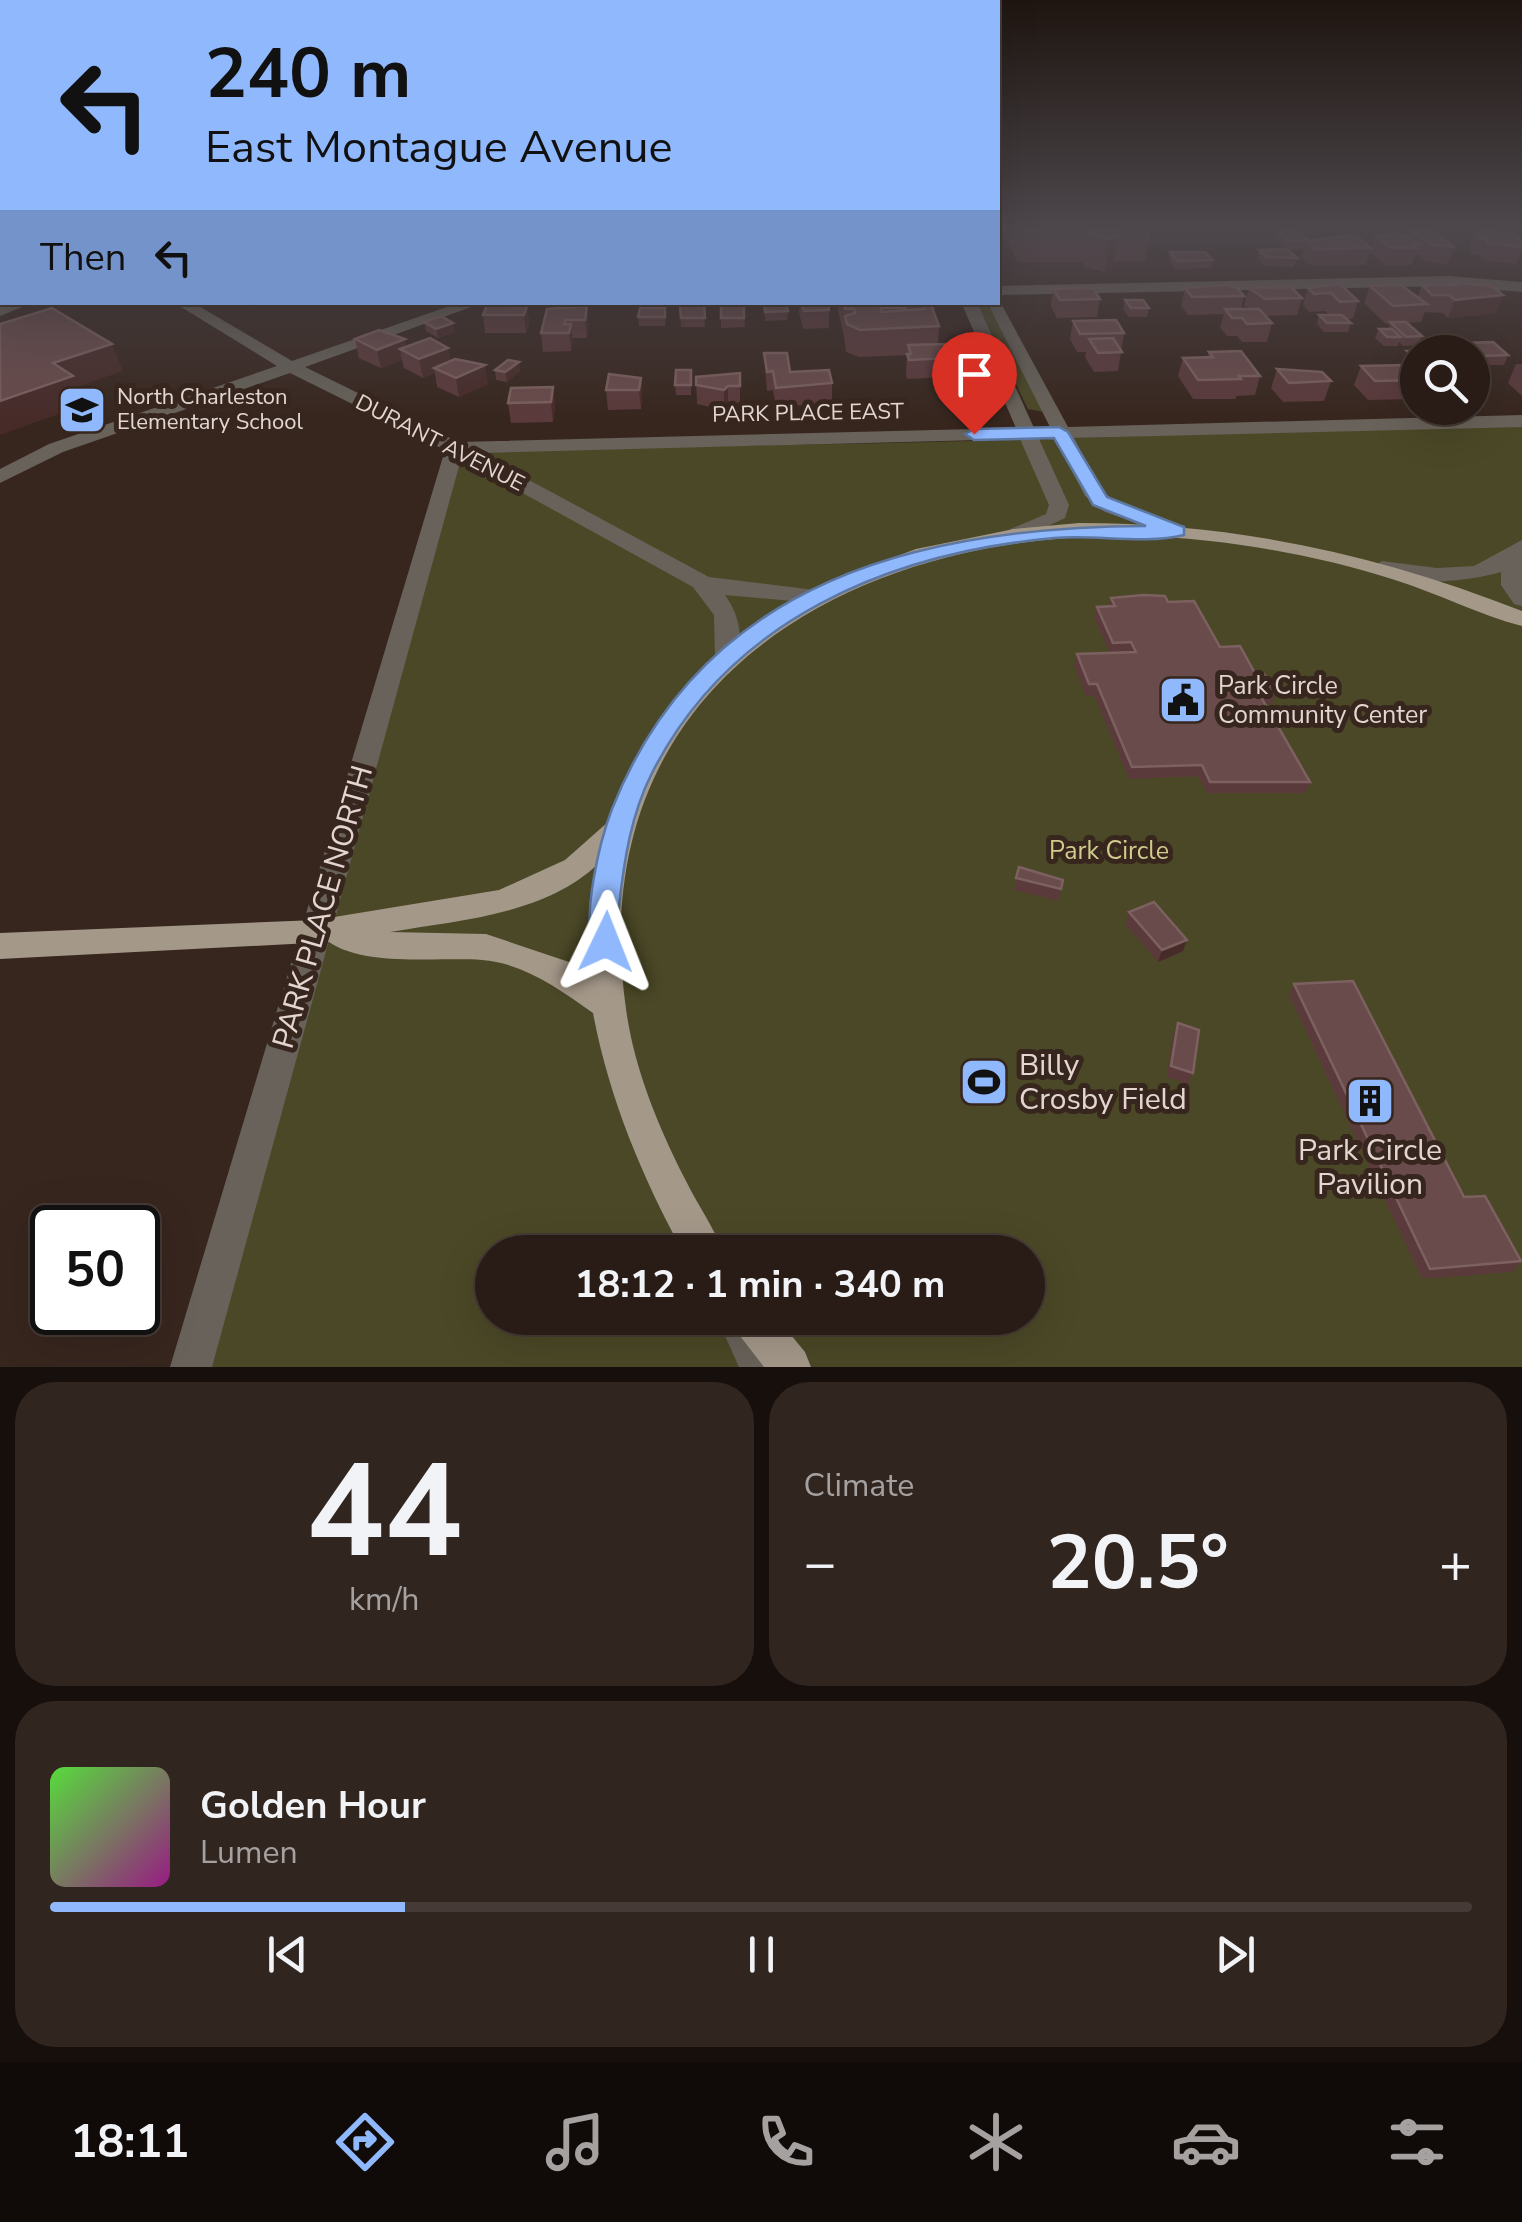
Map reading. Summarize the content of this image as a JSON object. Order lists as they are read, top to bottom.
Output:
{
  "streets": {
    "street": ["PARK PLACE EAST", "DURANT AVENUE", "PARK PLACE NORTH"]
  },
  "crossings": [
    ["PARK PLACE EAST", "DURANT AVENUE"],
    ["PARK PLACE EAST", "PARK PLACE NORTH"],
    ["DURANT AVENUE", "PARK PLACE NORTH"]
  ],
  "parks": ["Park Circle"],
  "places": {
    "school or university": ["North Charleston Elementary School"],
    "public building": ["Park Circle Community Center"],
    "sports": ["Billy Crosby Field"],
    "building": ["Park Circle Pavilion"]
  },
  "page": {
    "turn": ["240 m", "East Montague Avenue"],
    "then": "Then",
    "limit": "50",
    "trip": "18:12 · 1 min · 340 m",
    "tile": [
      ["44", "km/h"],
      "Climate"
    ],
    "heat": ["−", "20.5°", "+"],
    "song": ["Golden Hour", "Lumen"],
    "tabs": "18:11"
  }
}
